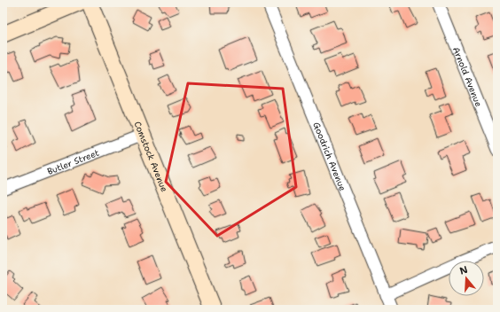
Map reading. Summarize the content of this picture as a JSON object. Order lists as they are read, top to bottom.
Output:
{
  "streets": {
    "street": [
      "Arnold Avenue",
      "Comstock Avenue",
      "Goodrich Avenue",
      "Butler Street"
    ]
  },
  "crossings": [
    ["Comstock Avenue", "Butler Street"]
  ],
  "north": "top"
}
